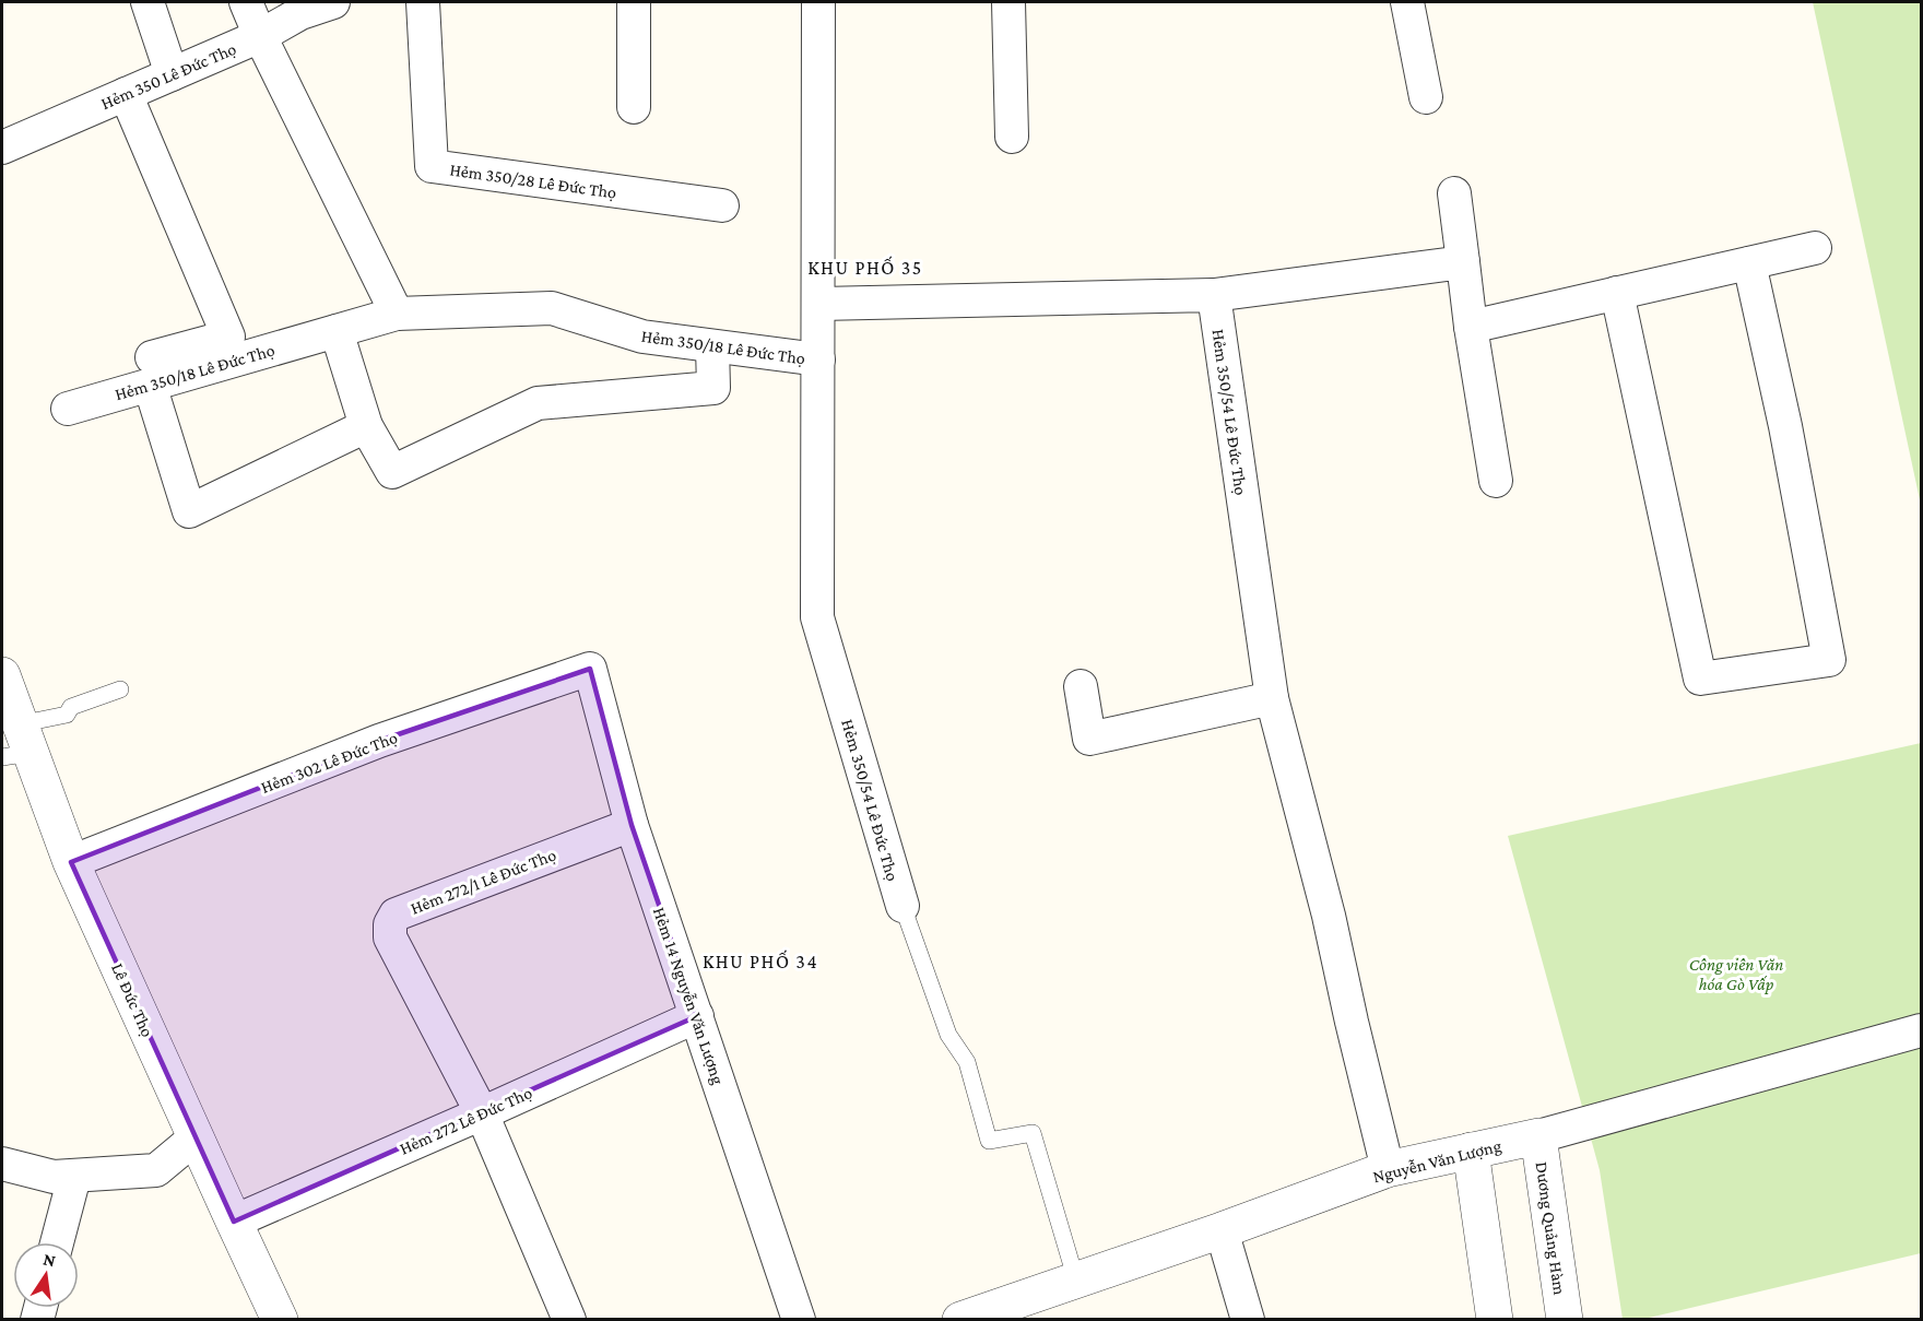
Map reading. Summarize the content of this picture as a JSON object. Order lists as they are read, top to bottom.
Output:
{
  "streets": {
    "street": [
      "Hẻm 350 Lê Đức Thọ",
      "Hẻm 350/28 Lê Đức Thọ",
      "Hẻm 350/18 Lê Đức Thọ",
      "Hẻm 350/54 Lê Đức Thọ",
      "Hẻm 302 Lê Đức Thọ",
      "Hẻm 272/1 Lê Đức Thọ",
      "Hẻm 14 Nguyễn Văn Lượng",
      "Lê Đức Thọ",
      "Hẻm 272 Lê Đức Thọ",
      "Nguyễn Văn Lượng",
      "Dương Quảng Hàm"
    ]
  },
  "crossings": [
    ["Hẻm 350/18 Lê Đức Thọ", "Hẻm 350/54 Lê Đức Thọ"],
    ["Hẻm 350/54 Lê Đức Thọ", "Nguyễn Văn Lượng"],
    ["Hẻm 302 Lê Đức Thọ", "Hẻm 14 Nguyễn Văn Lượng"],
    ["Hẻm 302 Lê Đức Thọ", "Lê Đức Thọ"],
    ["Hẻm 272/1 Lê Đức Thọ", "Hẻm 14 Nguyễn Văn Lượng"],
    ["Hẻm 272/1 Lê Đức Thọ", "Hẻm 272 Lê Đức Thọ"],
    ["Hẻm 14 Nguyễn Văn Lượng", "Hẻm 272 Lê Đức Thọ"],
    ["Lê Đức Thọ", "Hẻm 272 Lê Đức Thọ"],
    ["Nguyễn Văn Lượng", "Dương Quảng Hàm"]
  ],
  "districts": ["KHU PHỐ 35", "KHU PHỐ 34"],
  "parks": ["Công viên Văn hóa Gò Vấp"],
  "north": "top"
}
